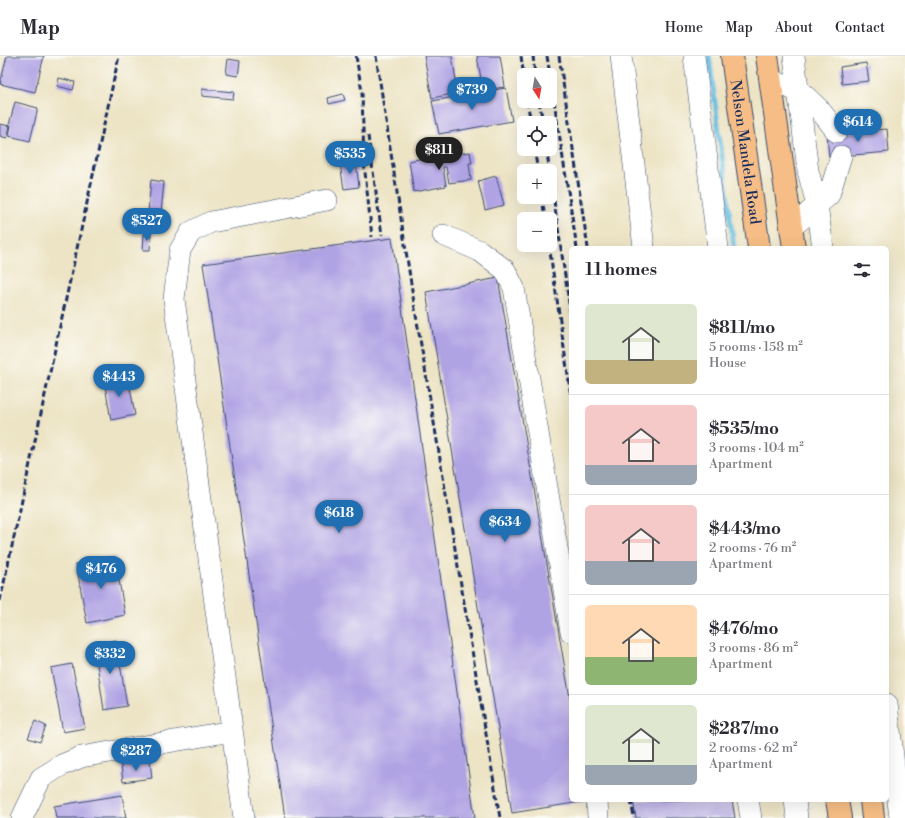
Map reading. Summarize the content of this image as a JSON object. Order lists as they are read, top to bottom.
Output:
{
  "streets": {
    "main road": ["Nelson Mandela Road"]
  },
  "north": "bottom",
  "page": {
    "header": "Map",
    "nav": [
      "Home",
      "Map",
      "About",
      "Contact"
    ],
    "map_buttons": ["+", "−"],
    "price": [
      "$739",
      "$614",
      "$811",
      "$535",
      "$527",
      "$443",
      "$618",
      "$634",
      "$476",
      "$332",
      "$287"
    ],
    "heading": "11 homes",
    "list": [
      {
        "name": "$811/mo",
        "note": "5 rooms · 158 m² · House"
      },
      {
        "name": "$535/mo",
        "note": "3 rooms · 104 m² · Apartment"
      },
      {
        "name": "$443/mo",
        "note": "2 rooms · 76 m² · Apartment"
      },
      {
        "name": "$476/mo",
        "note": "3 rooms · 86 m² · Apartment"
      },
      {
        "name": "$287/mo",
        "note": "2 rooms · 62 m² · Apartment"
      }
    ]
  }
}
